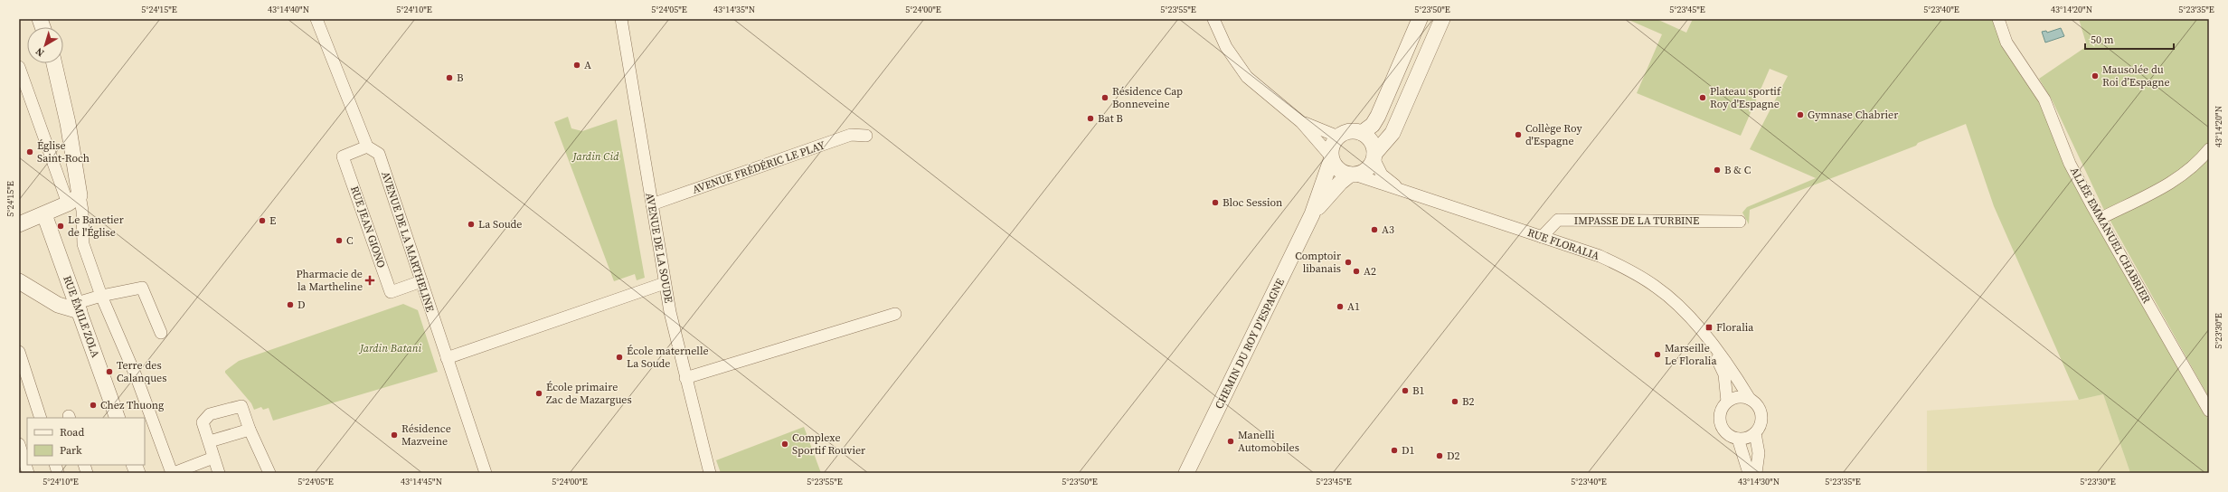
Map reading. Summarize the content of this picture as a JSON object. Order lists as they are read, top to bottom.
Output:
{
  "streets": {
    "street": [
      "AVENUE FRÉDÉRIC LE PLAY",
      "IMPASSE DE LA TURBINE",
      "RUE JEAN GIONO",
      "ALLÉE EMMANUEL CHABRIER",
      "AVENUE DE LA MARTHELINE",
      "RUE FLORALIA",
      "AVENUE DE LA SOUDE",
      "RUE ÉMILE ZOLA",
      "CHEMIN DU ROY D'ESPAGNE"
    ]
  },
  "crossings": [
    ["AVENUE FRÉDÉRIC LE PLAY", "AVENUE DE LA SOUDE"],
    ["IMPASSE DE LA TURBINE", "RUE FLORALIA"],
    ["RUE JEAN GIONO", "AVENUE DE LA MARTHELINE"],
    ["RUE FLORALIA", "CHEMIN DU ROY D'ESPAGNE"]
  ],
  "parks": ["Jardin Cid", "Jardin Batani"],
  "places": {
    "other": [
      "A",
      "Mausolée du Roi d’Espagne",
      "B",
      "Résidence Cap Bonneveine",
      "Plateau sportif Roy d'Espagne",
      "Gymnase Chabrier",
      "Bat B",
      "Collège Roy d'Espagne",
      "Église Saint-Roch",
      "B & C",
      "Bloc Session",
      "E",
      "La Soude",
      "Le Banetier de l'Église",
      "A3",
      "C",
      "Comptoir libanais",
      "A2",
      "D",
      "A1",
      "Marseille Le Floralia",
      "École maternelle La Soude",
      "Terre des Calanques",
      "B1",
      "École primaire Zac de Mazargues",
      "B2",
      "Chez Thuong",
      "Résidence Mazveine",
      "Manelli Automobiles",
      "Complexe Sportif Rouvier",
      "D1",
      "D2"
    ],
    "health": ["Pharmacie de la Martheline"],
    "transit": ["Floralia"]
  },
  "legend": ["Road", "Park"],
  "scale_bar": "50 m",
  "north": "bottom left",
  "coordinates": [
    "5°24'15\"E",
    "43°14'40\"N",
    "5°24'10\"E",
    "5°24'05\"E",
    "43°14'35\"N",
    "5°24'00\"E",
    "5°23'55\"E",
    "5°23'50\"E",
    "5°23'45\"E",
    "5°23'40\"E",
    "43°14'20\"N",
    "5°23'35\"E",
    "5°23'30\"E",
    "43°14'45\"N",
    "43°14'30\"N"
  ]
}
